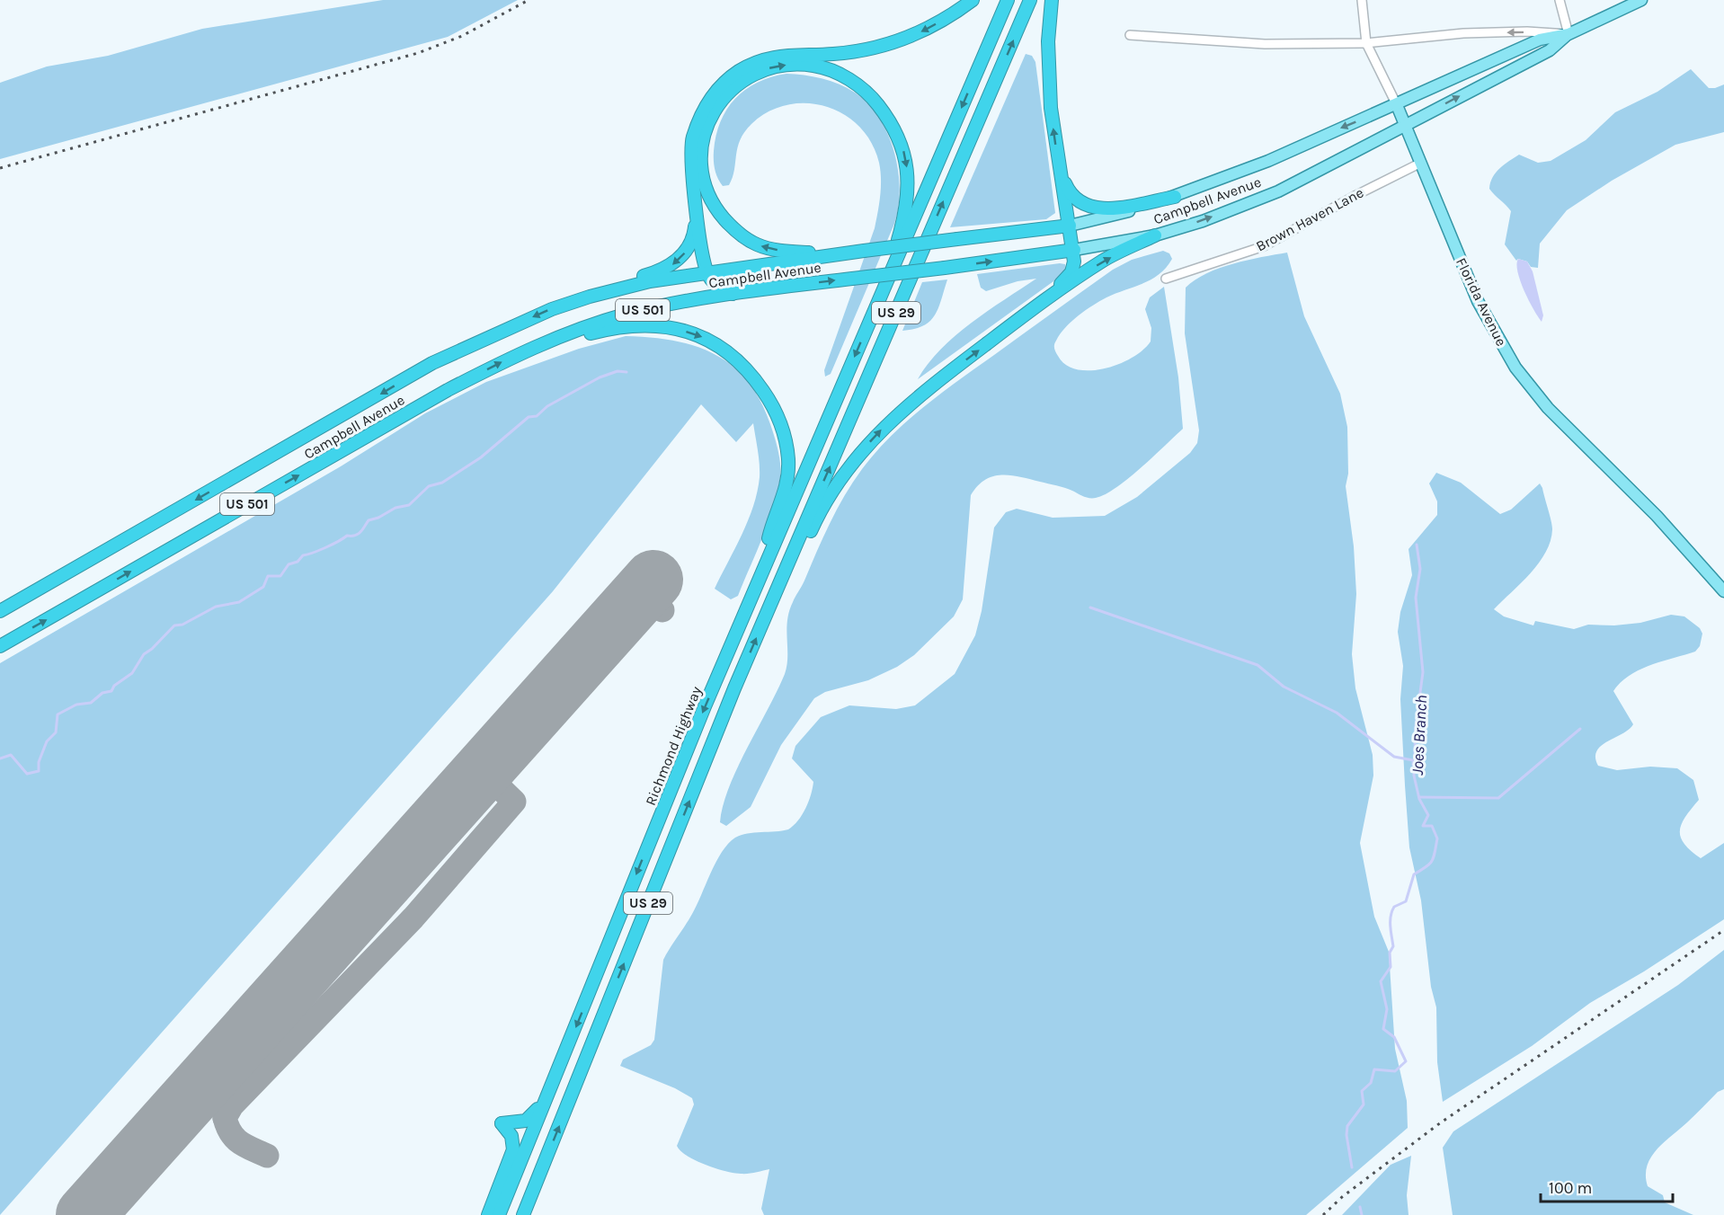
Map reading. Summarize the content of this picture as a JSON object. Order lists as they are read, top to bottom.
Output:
{
  "streets": {
    "highway": [
      "Campbell Avenue",
      "US 501",
      "US 29",
      "Richmond Highway"
    ],
    "main road": ["Florida Avenue"],
    "street": ["Brown Haven Lane"]
  },
  "crossings": [
    ["Campbell Avenue", "Florida Avenue"],
    ["Campbell Avenue", "US 501"],
    ["Brown Haven Lane", "Florida Avenue"],
    ["US 29", "Richmond Highway"]
  ],
  "water": ["Joes Branch"],
  "scale_bar": "100 m"
}
